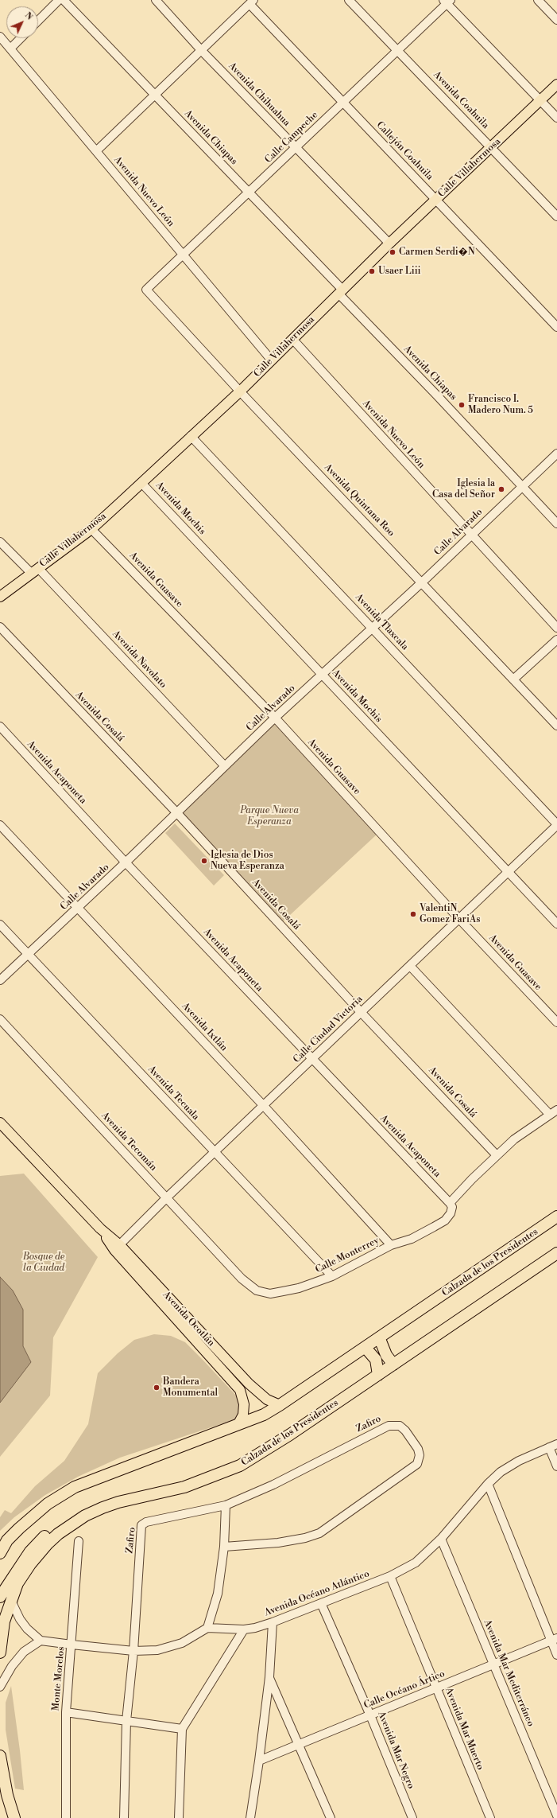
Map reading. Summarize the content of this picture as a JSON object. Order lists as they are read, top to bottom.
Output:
{
  "streets": {
    "highway": ["Calzada de los Presidentes"],
    "main road": ["Calle Villahermosa", "Avenida Ocotlán"],
    "street": [
      "Avenida Chihuahua",
      "Avenida Coahuila",
      "Avenida Chiapas",
      "Calle Campeche",
      "Callejón Coahuila",
      "Avenida Nuevo León",
      "Avenida Quintana Roo",
      "Avenida Mochis",
      "Calle Alvarado",
      "Avenida Guasave",
      "Avenida Tlaxcala",
      "Avenida Navolato",
      "Avenida Cosalá",
      "Avenida Acaponeta",
      "Avenida Ixtlán",
      "Calle Ciudad Victoria",
      "Avenida Tecuala",
      "Avenida Tecomán",
      "Calle Monterrey",
      "Zafiro",
      "Avenida Océano Atlántico",
      "Avenida Mar Mediterráneo",
      "Monte Morelos",
      "Calle Océano Ártico",
      "Avenida Mar Muerto",
      "Avenida Mar Negro"
    ]
  },
  "crossings": [
    ["Avenida Chihuahua", "Calle Campeche"],
    ["Avenida Chihuahua", "Calle Villahermosa"],
    ["Avenida Coahuila", "Calle Campeche"],
    ["Avenida Coahuila", "Calle Villahermosa"],
    ["Avenida Chiapas", "Calle Campeche"],
    ["Avenida Chiapas", "Calle Villahermosa"],
    ["Avenida Chiapas", "Calle Alvarado"],
    ["Calle Campeche", "Callejón Coahuila"],
    ["Calle Campeche", "Avenida Nuevo León"],
    ["Calle Campeche", "Avenida Quintana Roo"],
    ["Callejón Coahuila", "Calle Villahermosa"],
    ["Calle Villahermosa", "Avenida Nuevo León"],
    ["Calle Villahermosa", "Avenida Quintana Roo"],
    ["Calle Villahermosa", "Avenida Mochis"],
    ["Calle Villahermosa", "Avenida Guasave"],
    ["Calle Villahermosa", "Avenida Tlaxcala"],
    ["Calle Villahermosa", "Avenida Navolato"],
    ["Avenida Nuevo León", "Calle Alvarado"],
    ["Avenida Quintana Roo", "Calle Alvarado"],
    ["Avenida Mochis", "Calle Alvarado"],
    ["Avenida Mochis", "Calle Ciudad Victoria"],
    ["Calle Alvarado", "Avenida Guasave"],
    ["Calle Alvarado", "Avenida Tlaxcala"],
    ["Calle Alvarado", "Avenida Navolato"],
    ["Calle Alvarado", "Avenida Cosalá"],
    ["Calle Alvarado", "Avenida Acaponeta"],
    ["Calle Alvarado", "Avenida Ixtlán"],
    ["Calle Alvarado", "Avenida Tecuala"],
    ["Avenida Guasave", "Calle Ciudad Victoria"],
    ["Avenida Tlaxcala", "Calle Ciudad Victoria"],
    ["Avenida Cosalá", "Calle Ciudad Victoria"],
    ["Avenida Cosalá", "Calle Monterrey"],
    ["Avenida Acaponeta", "Calle Ciudad Victoria"],
    ["Avenida Acaponeta", "Calle Monterrey"],
    ["Avenida Ixtlán", "Calle Ciudad Victoria"],
    ["Avenida Ixtlán", "Calle Monterrey"],
    ["Calle Ciudad Victoria", "Avenida Tecuala"],
    ["Calle Ciudad Victoria", "Avenida Tecomán"],
    ["Calle Ciudad Victoria", "Avenida Ocotlán"],
    ["Avenida Tecuala", "Calle Monterrey"],
    ["Avenida Tecomán", "Calle Monterrey"],
    ["Calzada de los Presidentes", "Avenida Ocotlán"],
    ["Avenida Océano Atlántico", "Avenida Mar Mediterráneo"],
    ["Avenida Océano Atlántico", "Avenida Mar Muerto"],
    ["Avenida Océano Atlántico", "Avenida Mar Negro"],
    ["Avenida Mar Mediterráneo", "Calle Océano Ártico"],
    ["Calle Océano Ártico", "Avenida Mar Muerto"],
    ["Calle Océano Ártico", "Avenida Mar Negro"]
  ],
  "parks": ["Parque Nueva Esperanza", "Bosque de la Ciudad"],
  "places": [
    "Carmen Serdi�N",
    "Usaer Liii",
    "Francisco I. Madero Num. 5",
    "Iglesia la Casa del Señor",
    "Iglesia de Dios Nueva Esperanza",
    "ValentiN Gomez FariAs",
    "Bandera Monumental"
  ],
  "north": "top right"
}
